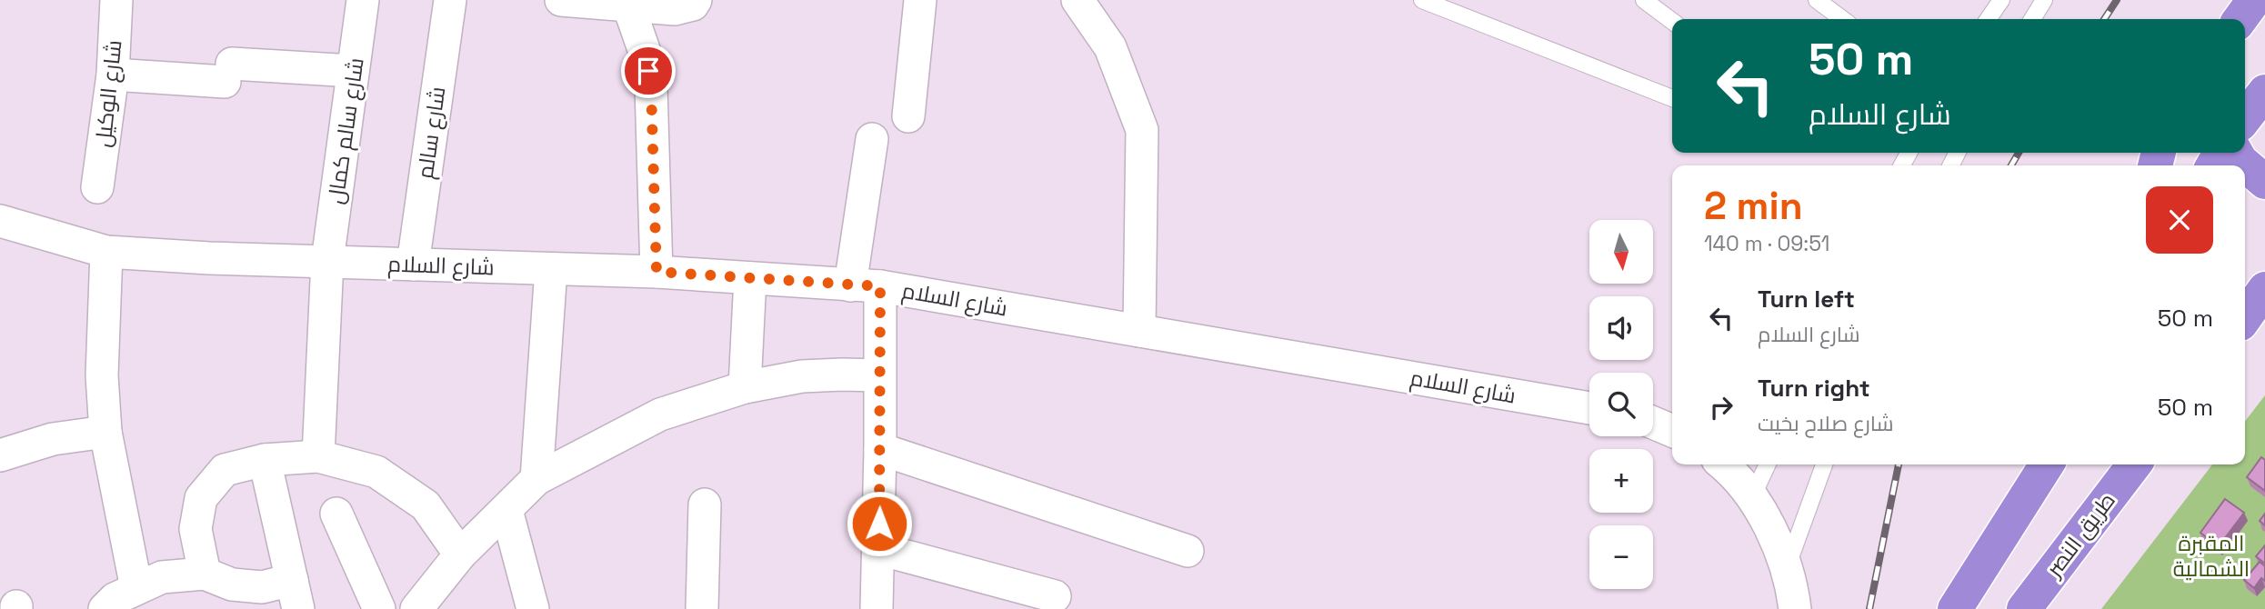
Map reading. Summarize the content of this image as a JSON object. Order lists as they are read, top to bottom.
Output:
{
  "streets": {
    "highway": ["طريق النصر"],
    "street": [
      "شارع الوكيل",
      "شارع سالم كمال",
      "شارع سالم",
      "شارع السلام"
    ]
  },
  "crossings": [
    ["شارع سالم كمال", "شارع السلام"],
    ["شارع سالم", "شارع السلام"]
  ],
  "parks": ["المقبرة الشمالية"],
  "north": "bottom",
  "page": {
    "turn": ["50 m", "شارع السلام"],
    "heading": ["2 min", "140 m · 09:51"],
    "map_buttons": ["+", "−"],
    "list": [
      {
        "name": "Turn left",
        "note": "شارع السلام",
        "value": "50 m"
      },
      {
        "name": "Turn right",
        "note": "شارع صلاح بخيت",
        "value": "50 m"
      }
    ]
  }
}
